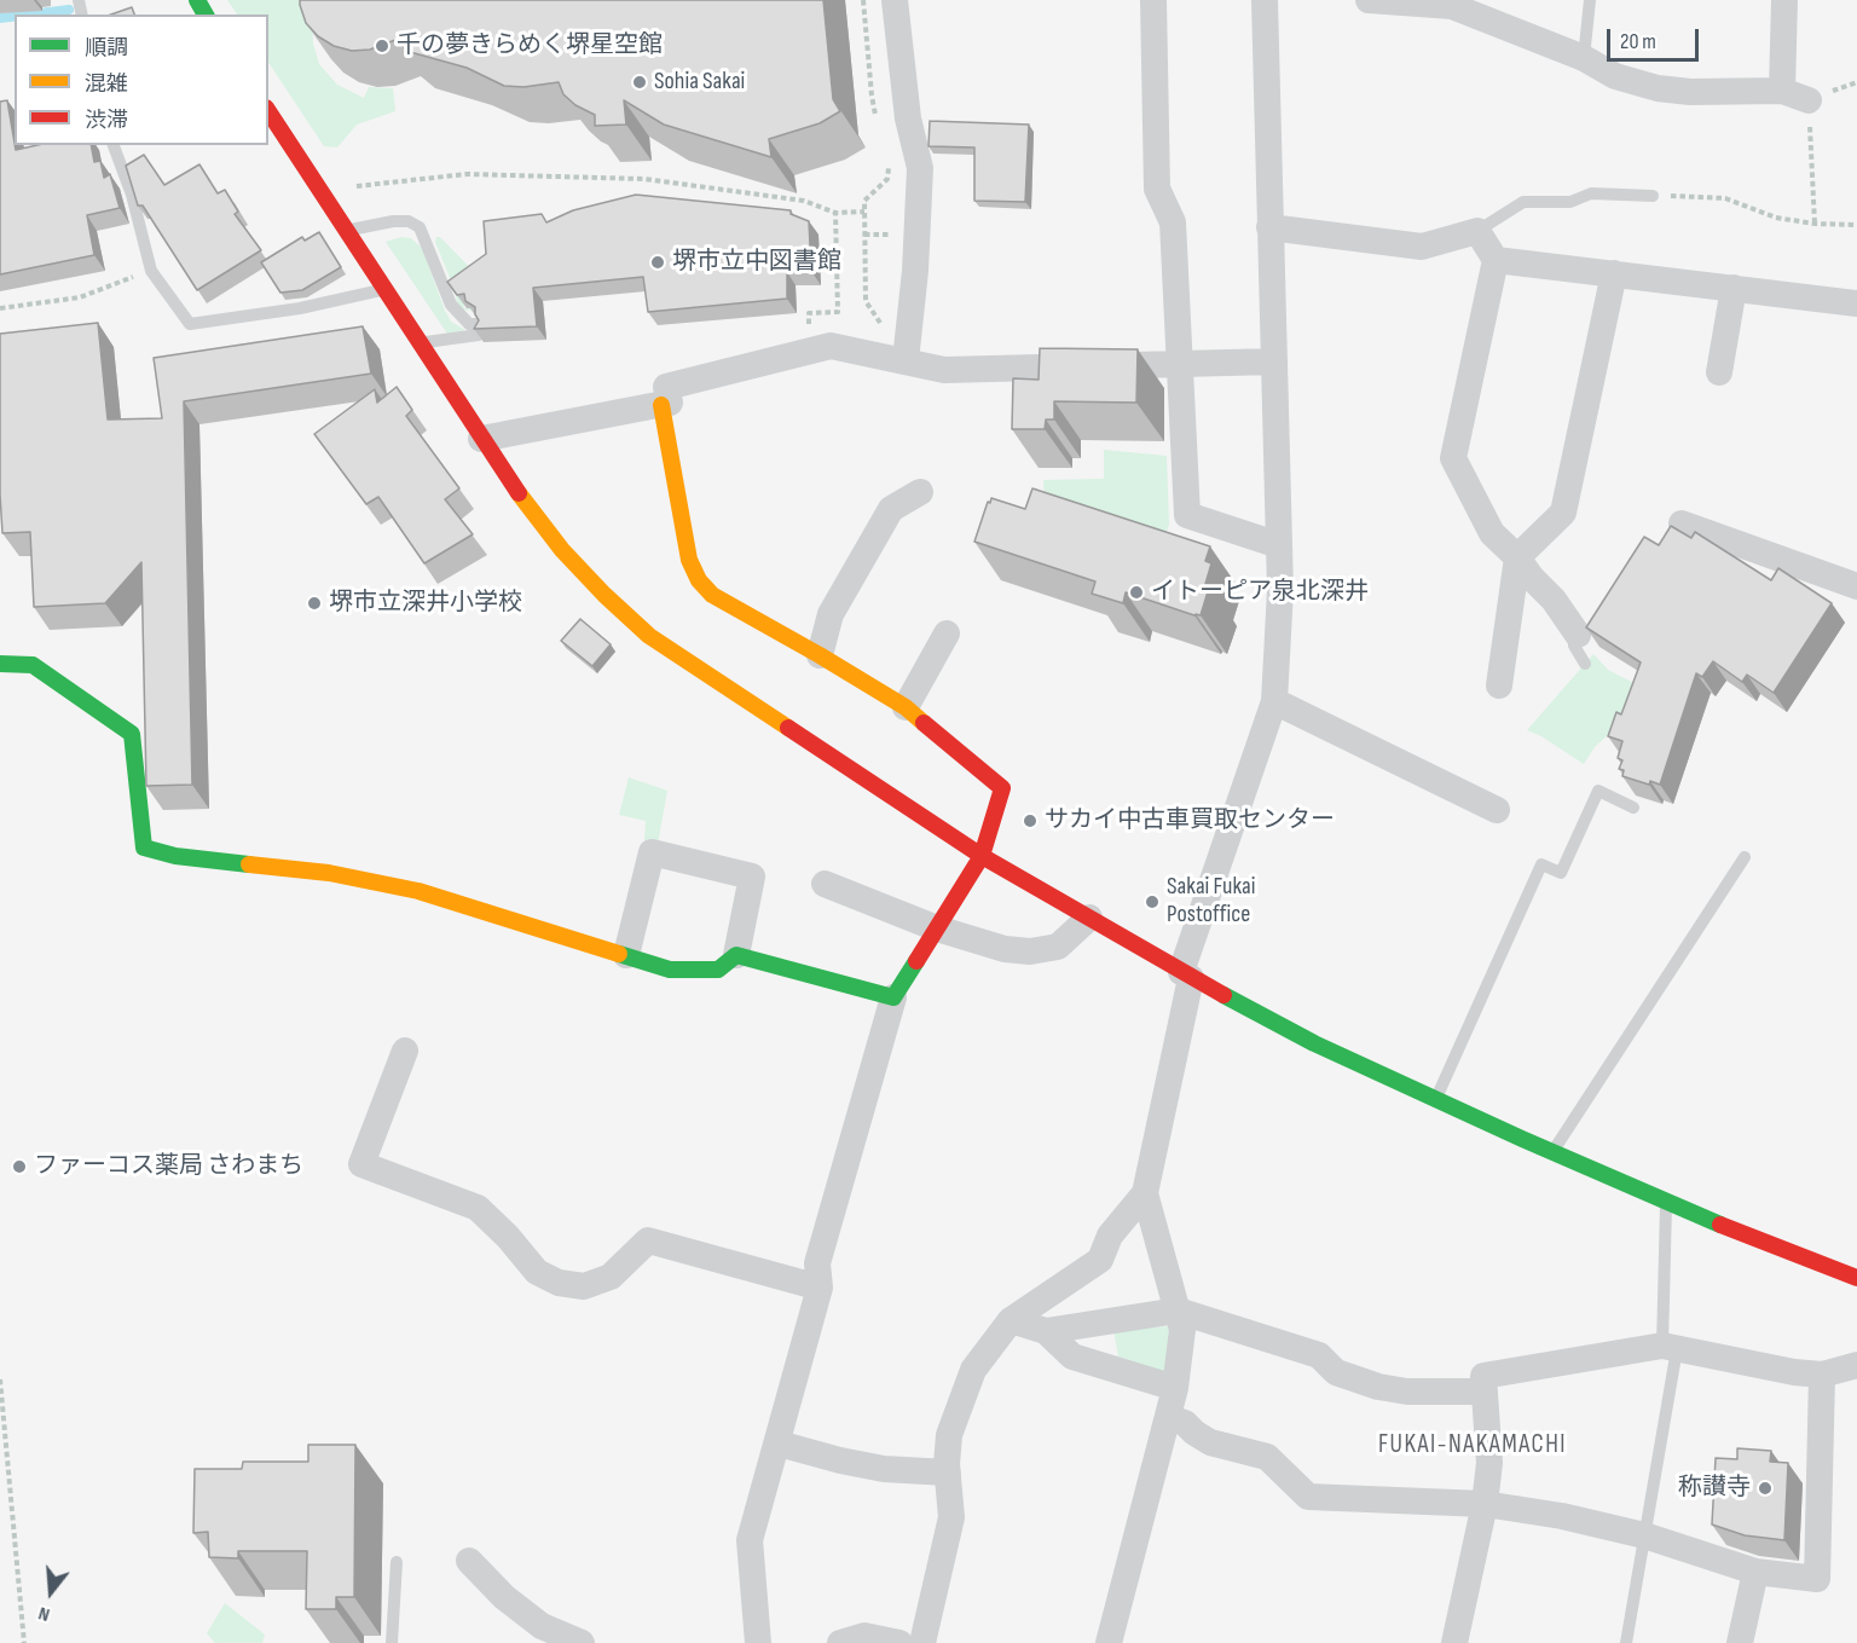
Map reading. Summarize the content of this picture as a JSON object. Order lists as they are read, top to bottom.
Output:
{
  "districts": ["FUKAI-NAKAMACHI"],
  "places": [
    "千の夢きらめく堺星空館",
    "Sohia Sakai",
    "堺市立中図書館",
    "イトーピア泉北深井",
    "堺市立深井小学校",
    "サカイ中古車買取センター",
    "Sakai Fukai Postoffice",
    "ファーコス薬局 さわまち",
    "称讃寺"
  ],
  "legend": ["順調", "混雑", "渋滞"],
  "scale_bar": "20 m",
  "north": "bottom"
}
